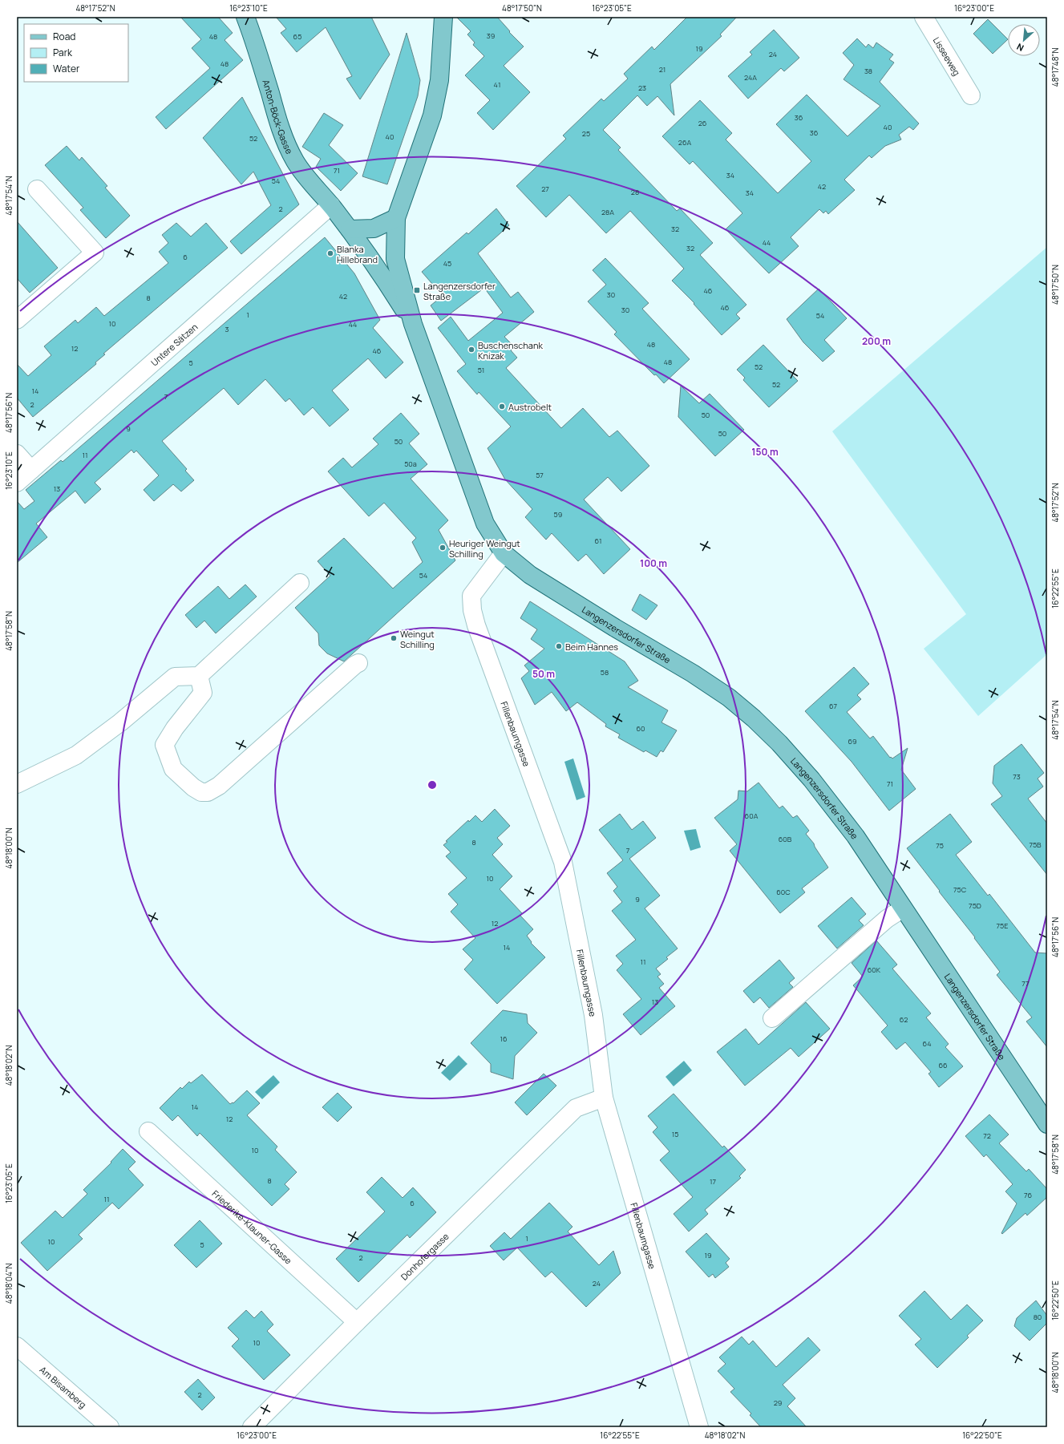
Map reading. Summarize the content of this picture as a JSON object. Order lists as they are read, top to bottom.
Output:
{
  "streets": {
    "main road": ["Anton-Böck-Gasse", "Langenzersdorfer Straße"],
    "street": [
      "Lisseeweg",
      "Untere Sätzen",
      "Fillenbaumgasse",
      "Friederike-Klauner-Gasse",
      "Donhofergasse",
      "Am Bisamberg"
    ]
  },
  "crossings": [
    ["Anton-Böck-Gasse", "Untere Sätzen"],
    ["Anton-Böck-Gasse", "Langenzersdorfer Straße"],
    ["Untere Sätzen", "Langenzersdorfer Straße"],
    ["Langenzersdorfer Straße", "Fillenbaumgasse"],
    ["Fillenbaumgasse", "Donhofergasse"],
    ["Friederike-Klauner-Gasse", "Donhofergasse"]
  ],
  "places": {
    "other": [
      "Blanka Hillebrand",
      "Buschenschank Knizak",
      "Austrobelt",
      "Heuriger Weingut Schilling",
      "Weingut Schilling",
      "Beim Hannes"
    ],
    "transit": ["Langenzersdorfer Straße"]
  },
  "house_numbers": [
    "39",
    "48",
    "65",
    "19",
    "24",
    "48",
    "21",
    "38",
    "24A",
    "41",
    "23",
    "36",
    "26",
    "40",
    "36",
    "25",
    "40",
    "52",
    "26A",
    "71",
    "34",
    "54",
    "42",
    "27",
    "28",
    "34",
    "2",
    "28A",
    "32",
    "44",
    "32",
    "6",
    "45",
    "46",
    "30",
    "42",
    "8",
    "46",
    "30",
    "1",
    "54",
    "10",
    "44",
    "3",
    "48",
    "12",
    "46",
    "48",
    "5",
    "52",
    "51",
    "52",
    "14",
    "7",
    "2",
    "50",
    "9",
    "50",
    "50",
    "11",
    "50a",
    "57",
    "13",
    "59",
    "61",
    "54",
    "58",
    "67",
    "60",
    "69",
    "73",
    "71",
    "60A",
    "60B",
    "8",
    "75B",
    "75",
    "7",
    "10",
    "75C",
    "60C",
    "9",
    "75D",
    "12",
    "75E",
    "14",
    "11",
    "60K",
    "77",
    "13",
    "62",
    "16",
    "64",
    "66",
    "14",
    "12",
    "15",
    "72",
    "10",
    "8",
    "17",
    "76",
    "11",
    "6",
    "1",
    "10",
    "5",
    "19",
    "2",
    "24",
    "80",
    "10",
    "2",
    "29"
  ],
  "legend": ["Road", "Park", "Water"],
  "north": "bottom left",
  "coordinates": [
    "48°17'52\"N",
    "16°23'10\"E",
    "48°17'50\"N",
    "16°23'05\"E",
    "16°23'00\"E",
    "48°17'48\"N",
    "48°17'54\"N",
    "48°17'56\"N",
    "16°22'55\"E",
    "48°17'58\"N",
    "48°18'00\"N",
    "48°18'02\"N",
    "48°18'04\"N",
    "16°22'50\"E"
  ],
  "rings": [
    "200 m",
    "150 m",
    "100 m",
    "50 m"
  ]
}
